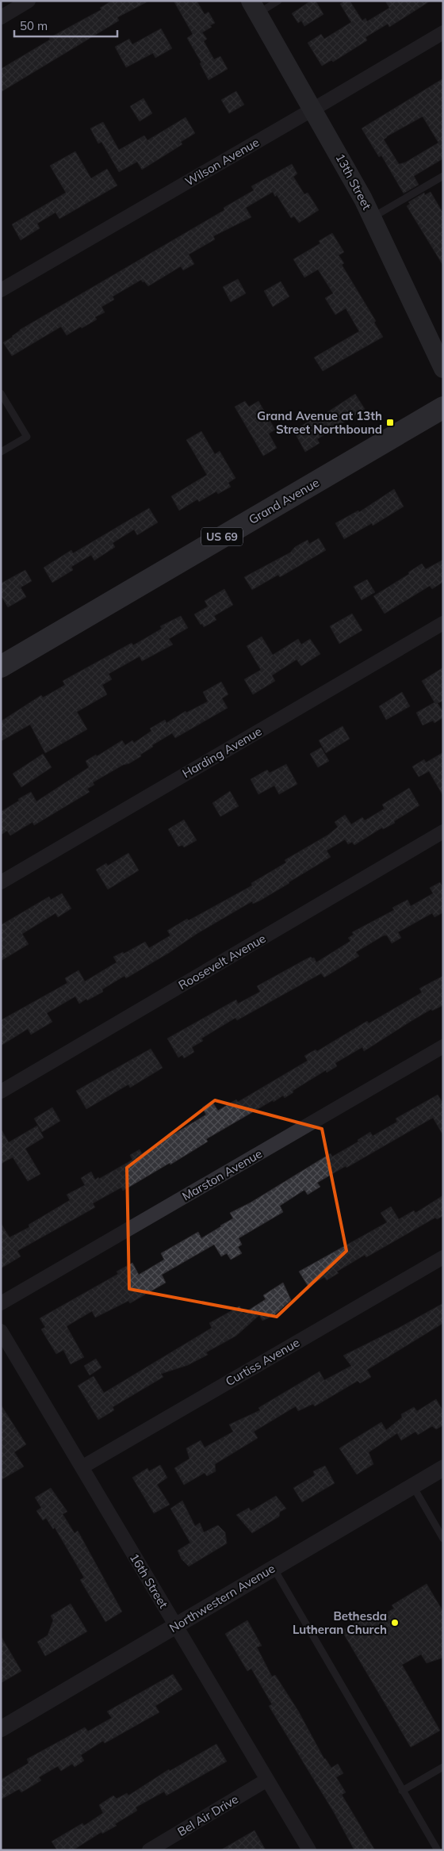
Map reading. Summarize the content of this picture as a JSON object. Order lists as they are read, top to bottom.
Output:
{
  "streets": {
    "main road": ["13th Street", "Grand Avenue", "US 69"],
    "street": [
      "Wilson Avenue",
      "Harding Avenue",
      "Roosevelt Avenue",
      "Marston Avenue",
      "Curtiss Avenue",
      "16th Street",
      "Northwestern Avenue",
      "Bel Air Drive"
    ]
  },
  "crossings": [
    ["Wilson Avenue", "13th Street"],
    ["Curtiss Avenue", "16th Street"],
    ["16th Street", "Northwestern Avenue"],
    ["16th Street", "Bel Air Drive"]
  ],
  "places": {
    "transit": ["Grand Avenue at 13th Street Northbound"],
    "other": ["Bethesda Lutheran Church"]
  },
  "scale_bar": "50 m"
}
